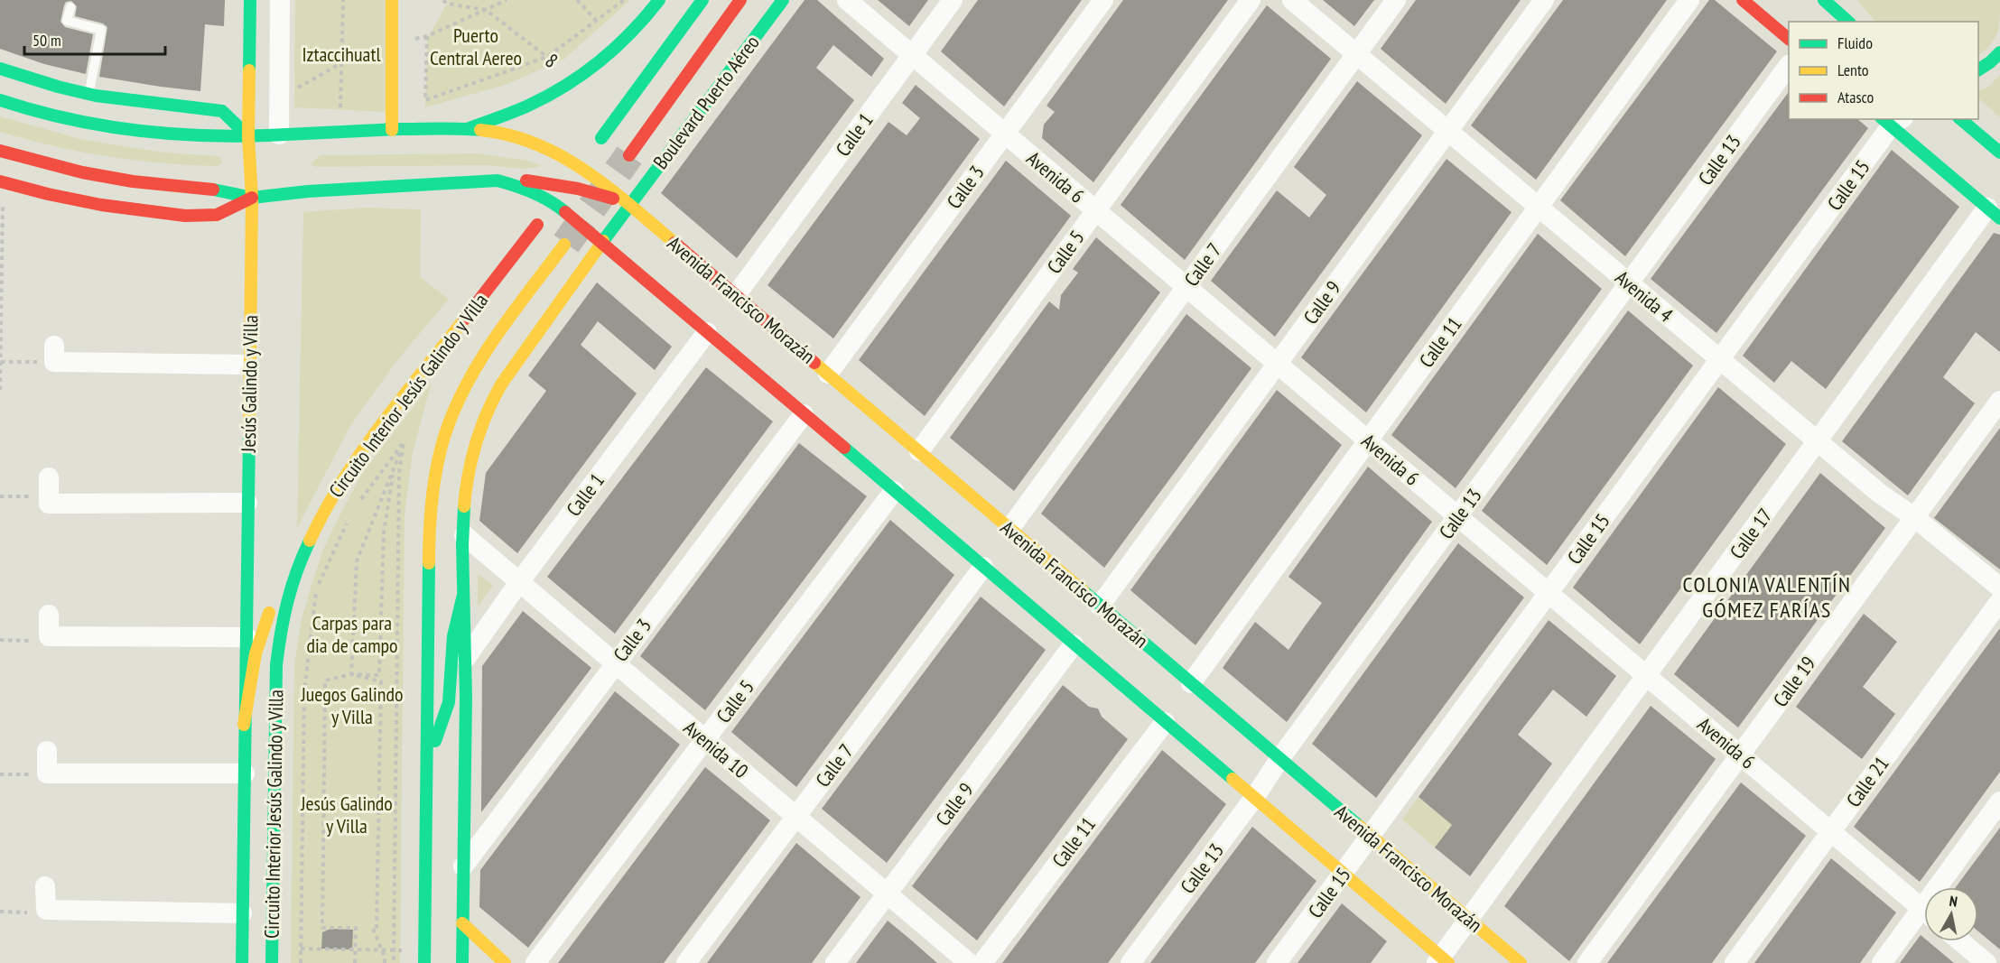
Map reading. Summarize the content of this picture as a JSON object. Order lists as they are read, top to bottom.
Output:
{
  "streets": {
    "main road": [
      "Boulevard Puerto Aéreo",
      "Avenida Francisco Morazán",
      "Jesús Galindo y Villa",
      "Circuito Interior Jesús Galindo y Villa"
    ],
    "street": [
      "Calle 1",
      "Calle 13",
      "Avenida 6",
      "Calle 15",
      "Calle 3",
      "Calle 5",
      "Calle 7",
      "Avenida 4",
      "Calle 9",
      "Calle 11",
      "Calle 17",
      "Calle 19",
      "Avenida 10",
      "Calle 21"
    ],
    "path": ["8"]
  },
  "crossings": [
    ["Boulevard Puerto Aéreo", "Avenida Francisco Morazán"],
    ["Calle 1", "Avenida 6"],
    ["Calle 1", "Avenida Francisco Morazán"],
    ["Calle 1", "Avenida 10"],
    ["Calle 13", "Avenida 6"],
    ["Calle 13", "Avenida 4"],
    ["Calle 13", "Avenida Francisco Morazán"],
    ["Avenida 6", "Calle 15"],
    ["Avenida 6", "Calle 3"],
    ["Avenida 6", "Calle 5"],
    ["Avenida 6", "Calle 7"],
    ["Avenida 6", "Calle 9"],
    ["Avenida 6", "Calle 11"],
    ["Avenida 6", "Calle 17"],
    ["Avenida 6", "Calle 19"],
    ["Avenida 6", "Calle 21"],
    ["Calle 15", "Avenida 4"],
    ["Calle 15", "Avenida Francisco Morazán"],
    ["Calle 3", "Avenida Francisco Morazán"],
    ["Calle 3", "Avenida 10"],
    ["Calle 5", "Avenida Francisco Morazán"],
    ["Calle 5", "Avenida 10"],
    ["Calle 7", "Avenida 4"],
    ["Calle 7", "Avenida Francisco Morazán"],
    ["Calle 7", "Avenida 10"],
    ["Avenida 4", "Calle 9"],
    ["Avenida 4", "Calle 11"],
    ["Avenida 4", "Calle 17"],
    ["Avenida 4", "Calle 19"],
    ["Avenida Francisco Morazán", "Calle 9"],
    ["Avenida Francisco Morazán", "Calle 11"],
    ["Avenida Francisco Morazán", "Calle 17"],
    ["Calle 9", "Avenida 10"]
  ],
  "districts": ["COLONIA VALENTÍN GÓMEZ FARÍAS"],
  "parks": [
    "Puerto Central Aereo",
    "Iztaccihuatl",
    "Carpas para dia de campo",
    "Juegos Galindo y Villa",
    "Jesús Galindo y Villa"
  ],
  "legend": ["Fluido", "Lento", "Atasco"],
  "scale_bar": "50 m",
  "north": "top"
}
